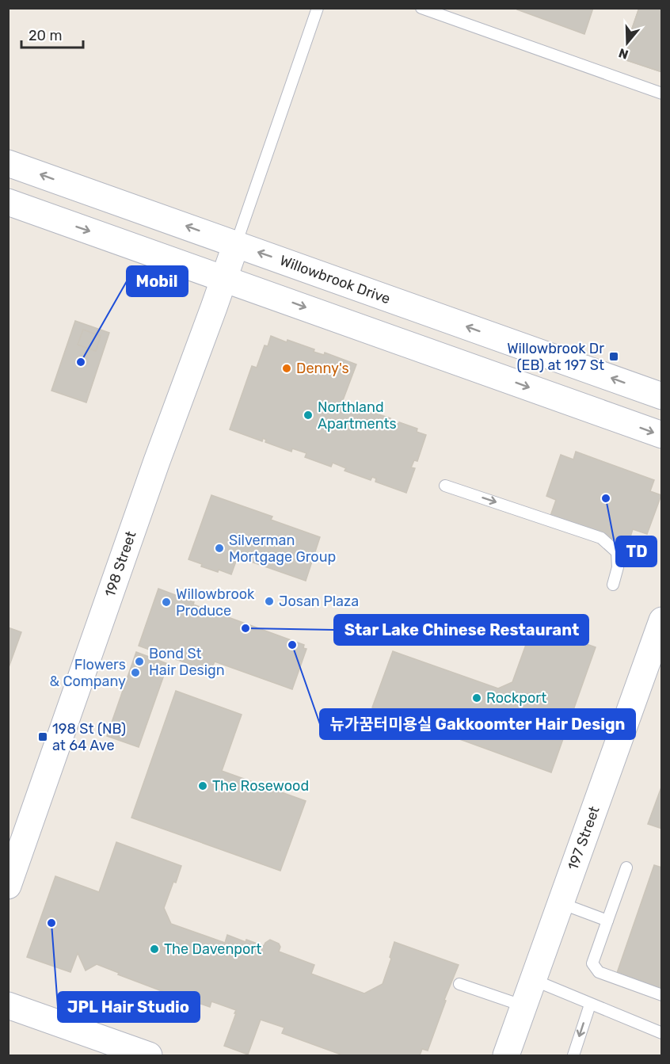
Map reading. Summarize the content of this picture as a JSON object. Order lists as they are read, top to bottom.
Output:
{
  "streets": {
    "main road": ["Willowbrook Drive", "198 Street", "197 Street"]
  },
  "crossings": [
    ["Willowbrook Drive", "198 Street"]
  ],
  "places": {
    "transit": ["Willowbrook Dr (EB) at 197 St", "198 St (NB) at 64 Ave"],
    "other": [
      "Mobil",
      "Denny's",
      "Northland Apartments",
      "TD",
      "Silverman Mortgage Group",
      "Josan Plaza",
      "Willowbrook Produce",
      "Star Lake Chinese Restaurant",
      "뉴가꿈터미용실 Gakkoomter Hair Design",
      "Bond St Hair Design",
      "Flowers & Company",
      "Rockport",
      "The Rosewood",
      "JPL Hair Studio",
      "The Davenport"
    ]
  },
  "scale_bar": "20 m",
  "north": "bottom"
}
